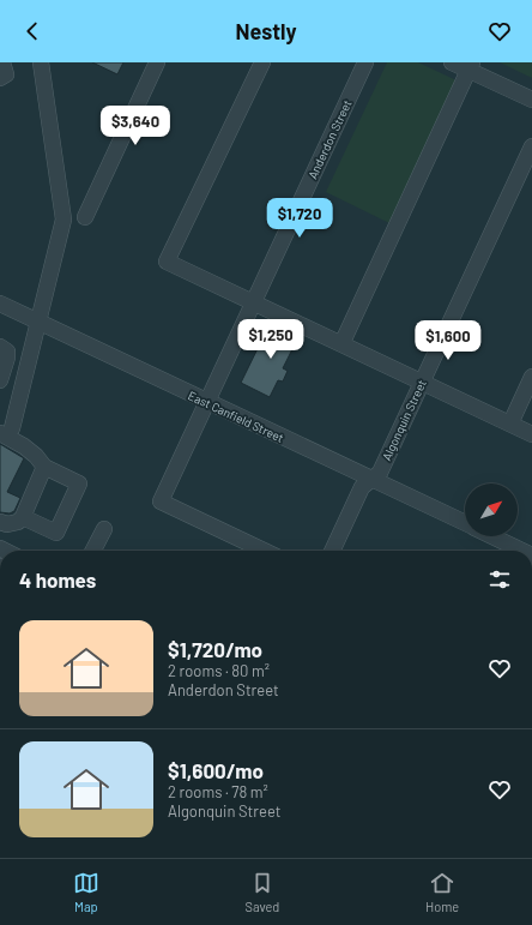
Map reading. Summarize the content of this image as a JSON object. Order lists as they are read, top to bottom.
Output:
{
  "streets": {
    "street": ["Anderdon Street", "East Canfield Street", "Algonquin Street"]
  },
  "crossings": [
    ["Anderdon Street", "East Canfield Street"],
    ["East Canfield Street", "Algonquin Street"]
  ],
  "north": "top right",
  "page": {
    "header": "Nestly",
    "price": [
      "$3,640",
      "$1,720",
      "$1,250",
      "$1,600"
    ],
    "heading": "4 homes",
    "list": [
      {
        "name": "$1,720/mo",
        "note": "2 rooms · 80 m² · Anderdon Street"
      },
      {
        "name": "$1,600/mo",
        "note": "2 rooms · 78 m² · Algonquin Street"
      }
    ],
    "tabs": ["Map", "Saved", "Home"]
  }
}
